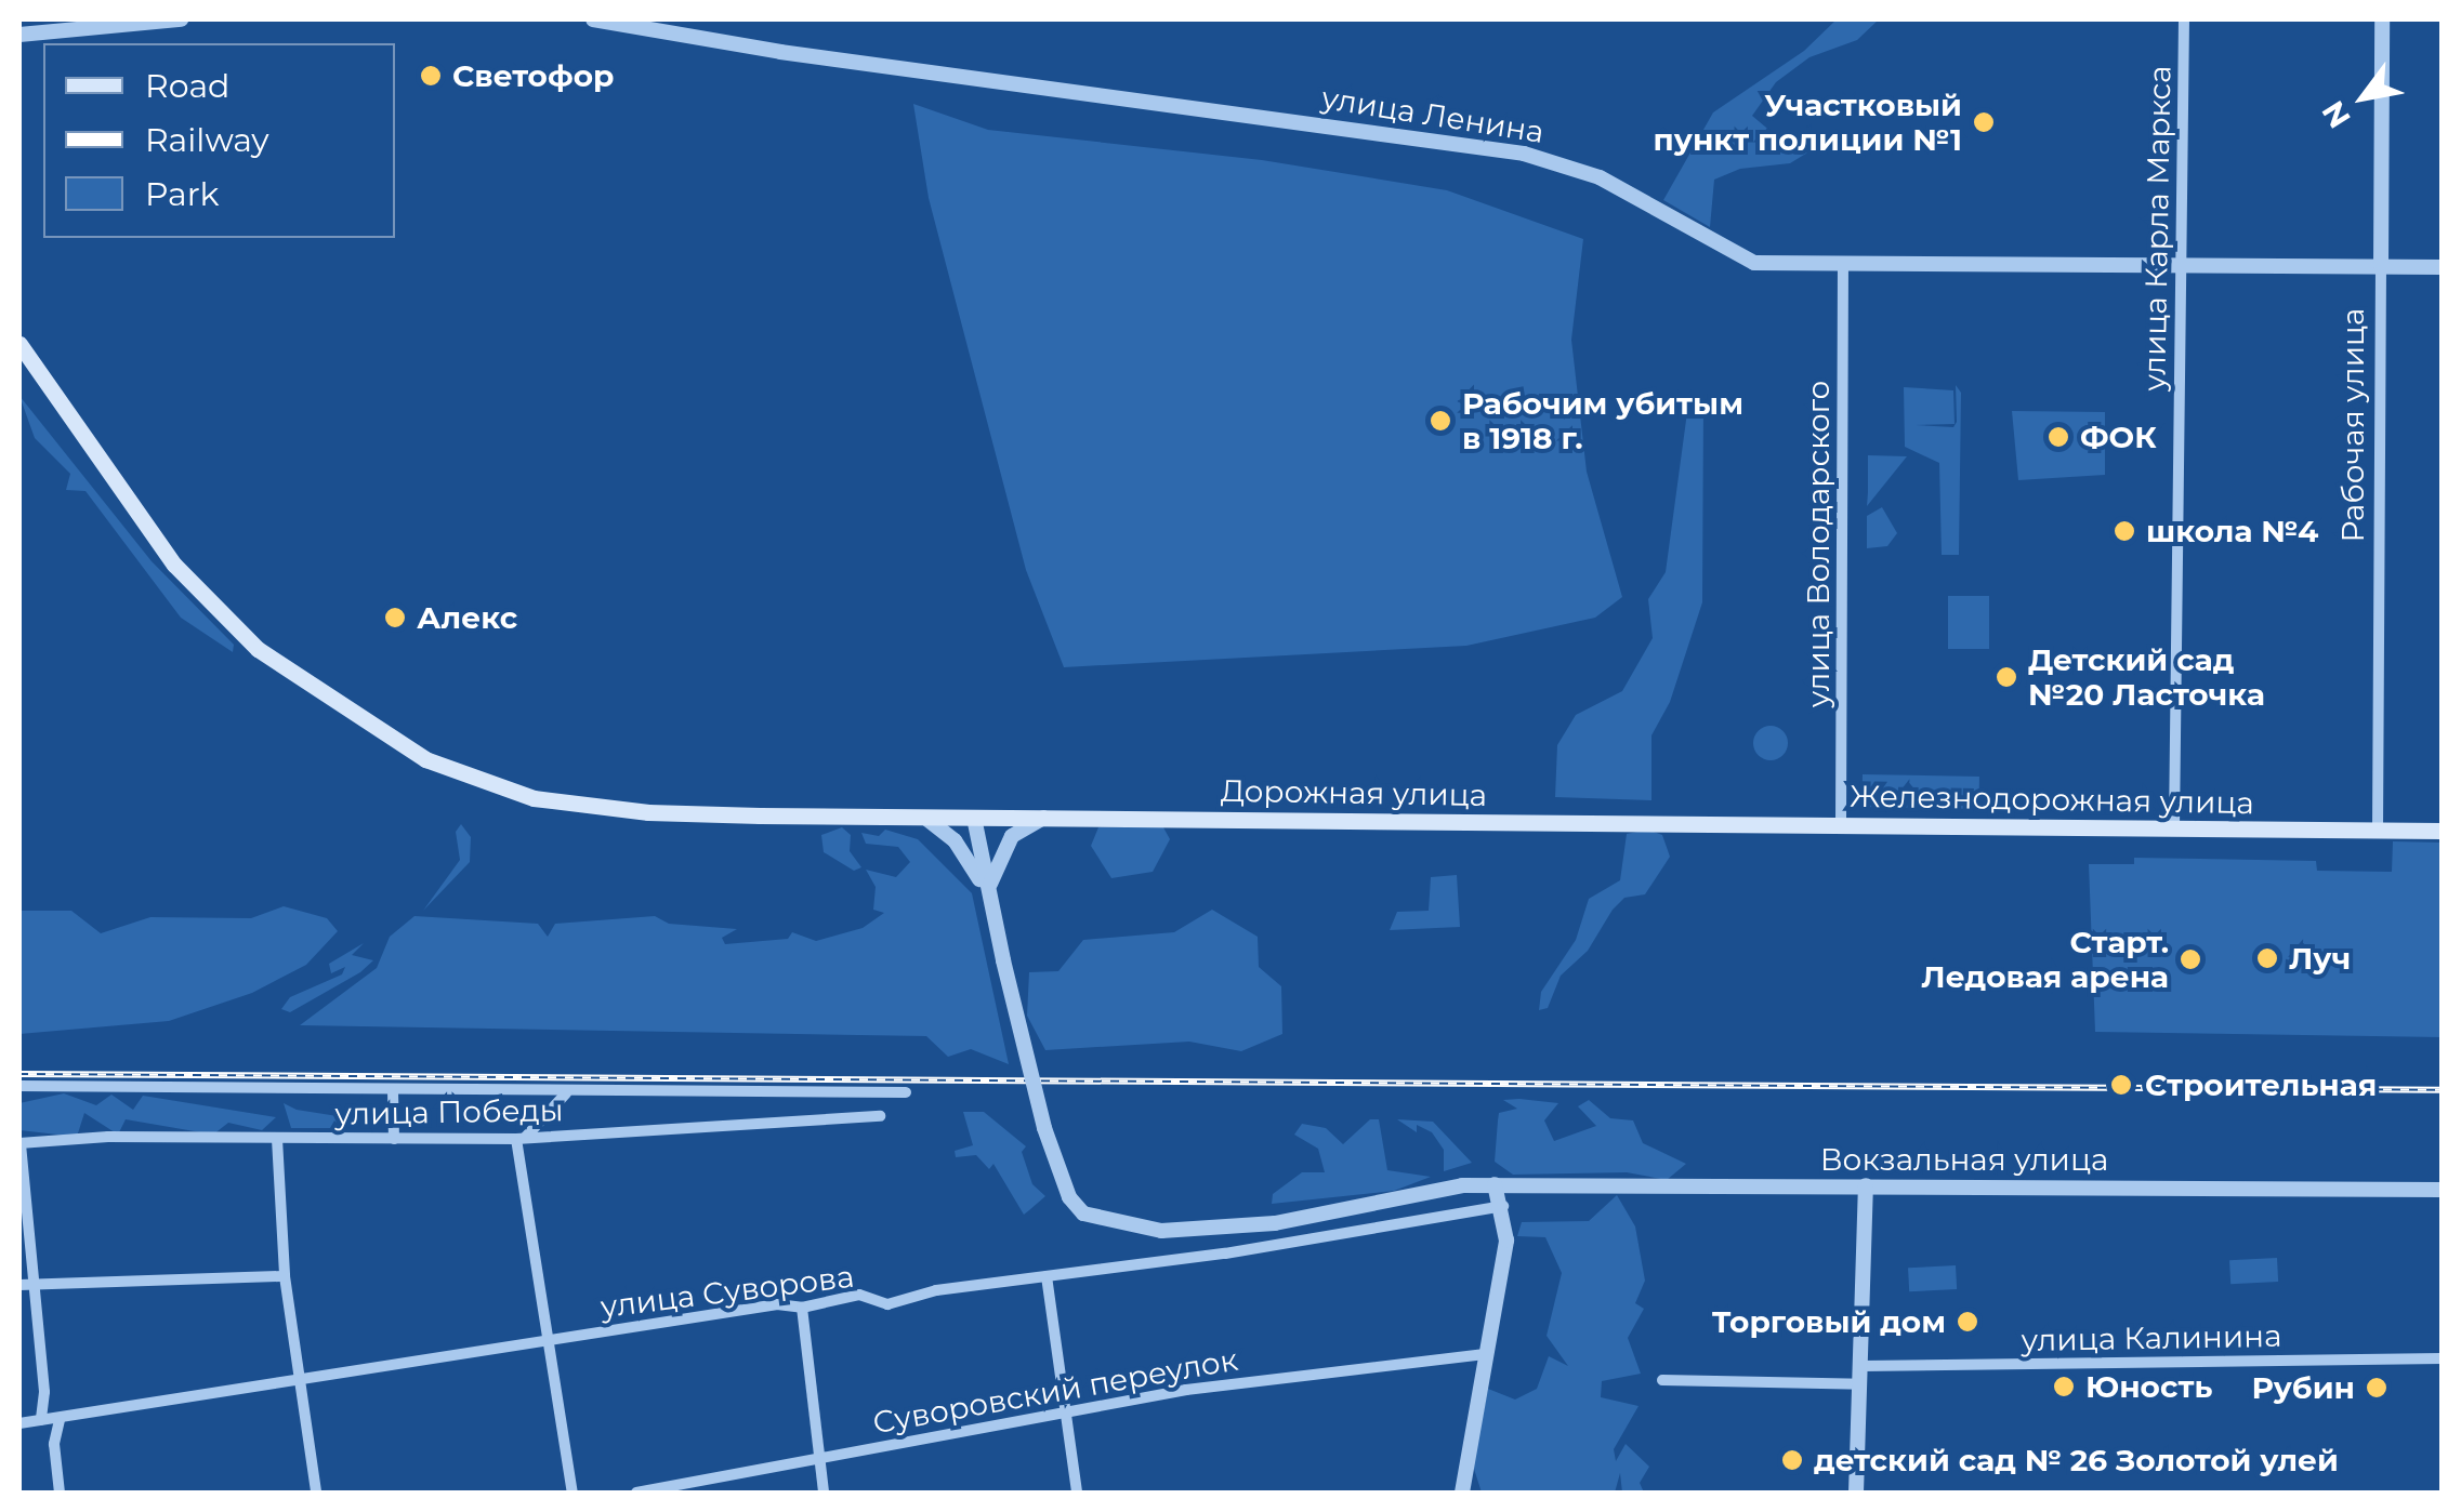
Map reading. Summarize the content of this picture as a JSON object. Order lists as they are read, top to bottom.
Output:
{
  "streets": {
    "main road": ["Дорожная улица", "Железнодорожная улица"],
    "street": [
      "улица Ленина",
      "улица Карла Маркса",
      "Рабочая улица",
      "улица Володарского",
      "улица Победы",
      "Вокзальная улица",
      "улица Суворова",
      "улица Калинина",
      "Суворовский переулок"
    ]
  },
  "crossings": [
    ["улица Ленина", "улица Карла Маркса"],
    ["улица Ленина", "Рабочая улица"],
    ["улица Ленина", "улица Володарского"],
    ["улица Карла Маркса", "Железнодорожная улица"],
    ["Рабочая улица", "Железнодорожная улица"],
    ["улица Володарского", "Железнодорожная улица"],
    ["Дорожная улица", "Железнодорожная улица"]
  ],
  "places": [
    "Светофор",
    "Участковый пункт полиции №1",
    "Рабочим убитым в 1918 г.",
    "ФОК",
    "школа №4",
    "Алекс",
    "Детский сад №20 Ласточка",
    "Луч",
    "Старт. Ледовая арена",
    "Строительная",
    "Торговый дом",
    "Юность",
    "Рубин",
    "детский сад № 26 Золотой улей"
  ],
  "legend": ["Road", "Railway", "Park"],
  "north": "bottom left"
}
